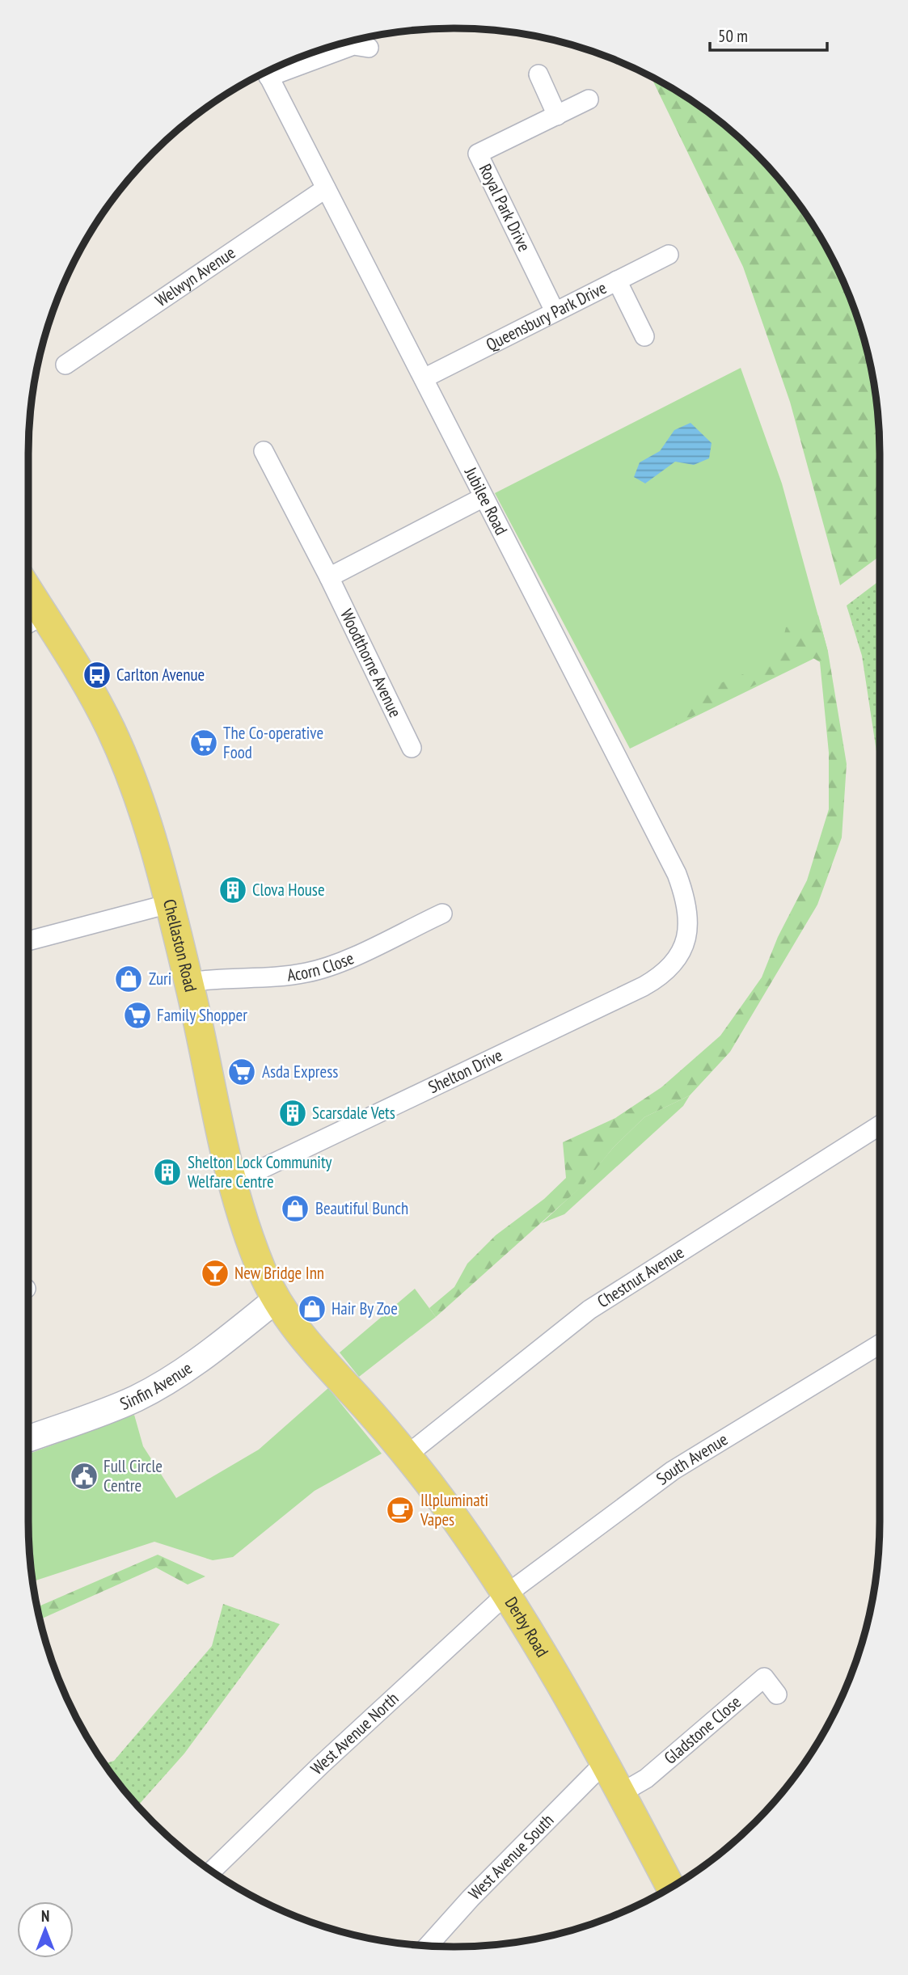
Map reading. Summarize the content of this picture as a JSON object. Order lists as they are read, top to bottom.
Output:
{
  "streets": {
    "main road": ["Chellaston Road", "Derby Road"],
    "street": [
      "Royal Park Drive",
      "Welwyn Avenue",
      "Queensbury Park Drive",
      "Jubilee Road",
      "Woodthorne Avenue",
      "Acorn Close",
      "Shelton Drive",
      "Chestnut Avenue",
      "Sinfin Avenue",
      "South Avenue",
      "Gladstone Close",
      "West Avenue North",
      "West Avenue South"
    ]
  },
  "crossings": [
    ["Royal Park Drive", "Queensbury Park Drive"],
    ["Welwyn Avenue", "Jubilee Road"],
    ["Queensbury Park Drive", "Jubilee Road"],
    ["Jubilee Road", "Shelton Drive"],
    ["Chellaston Road", "Acorn Close"],
    ["Chellaston Road", "Shelton Drive"],
    ["Chellaston Road", "Sinfin Avenue"],
    ["Chellaston Road", "Derby Road"],
    ["Chestnut Avenue", "Derby Road"],
    ["South Avenue", "Derby Road"],
    ["South Avenue", "West Avenue North"],
    ["Derby Road", "Gladstone Close"],
    ["Derby Road", "West Avenue North"],
    ["Derby Road", "West Avenue South"]
  ],
  "places": {
    "bus stop": ["Carlton Avenue"],
    "supermarket": ["The Co-operative Food", "Family Shopper", "Asda Express"],
    "building": ["Clova House", "Scarsdale Vets", "Shelton Lock Community Welfare Centre"],
    "shop": ["Zuri", "Beautiful Bunch", "Hair By Zoe"],
    "bar": ["New Bridge Inn"],
    "public building": ["Full Circle Centre"],
    "cafe": ["Illpluminati Vapes"]
  },
  "scale_bar": "50 m",
  "north": "top"
}
